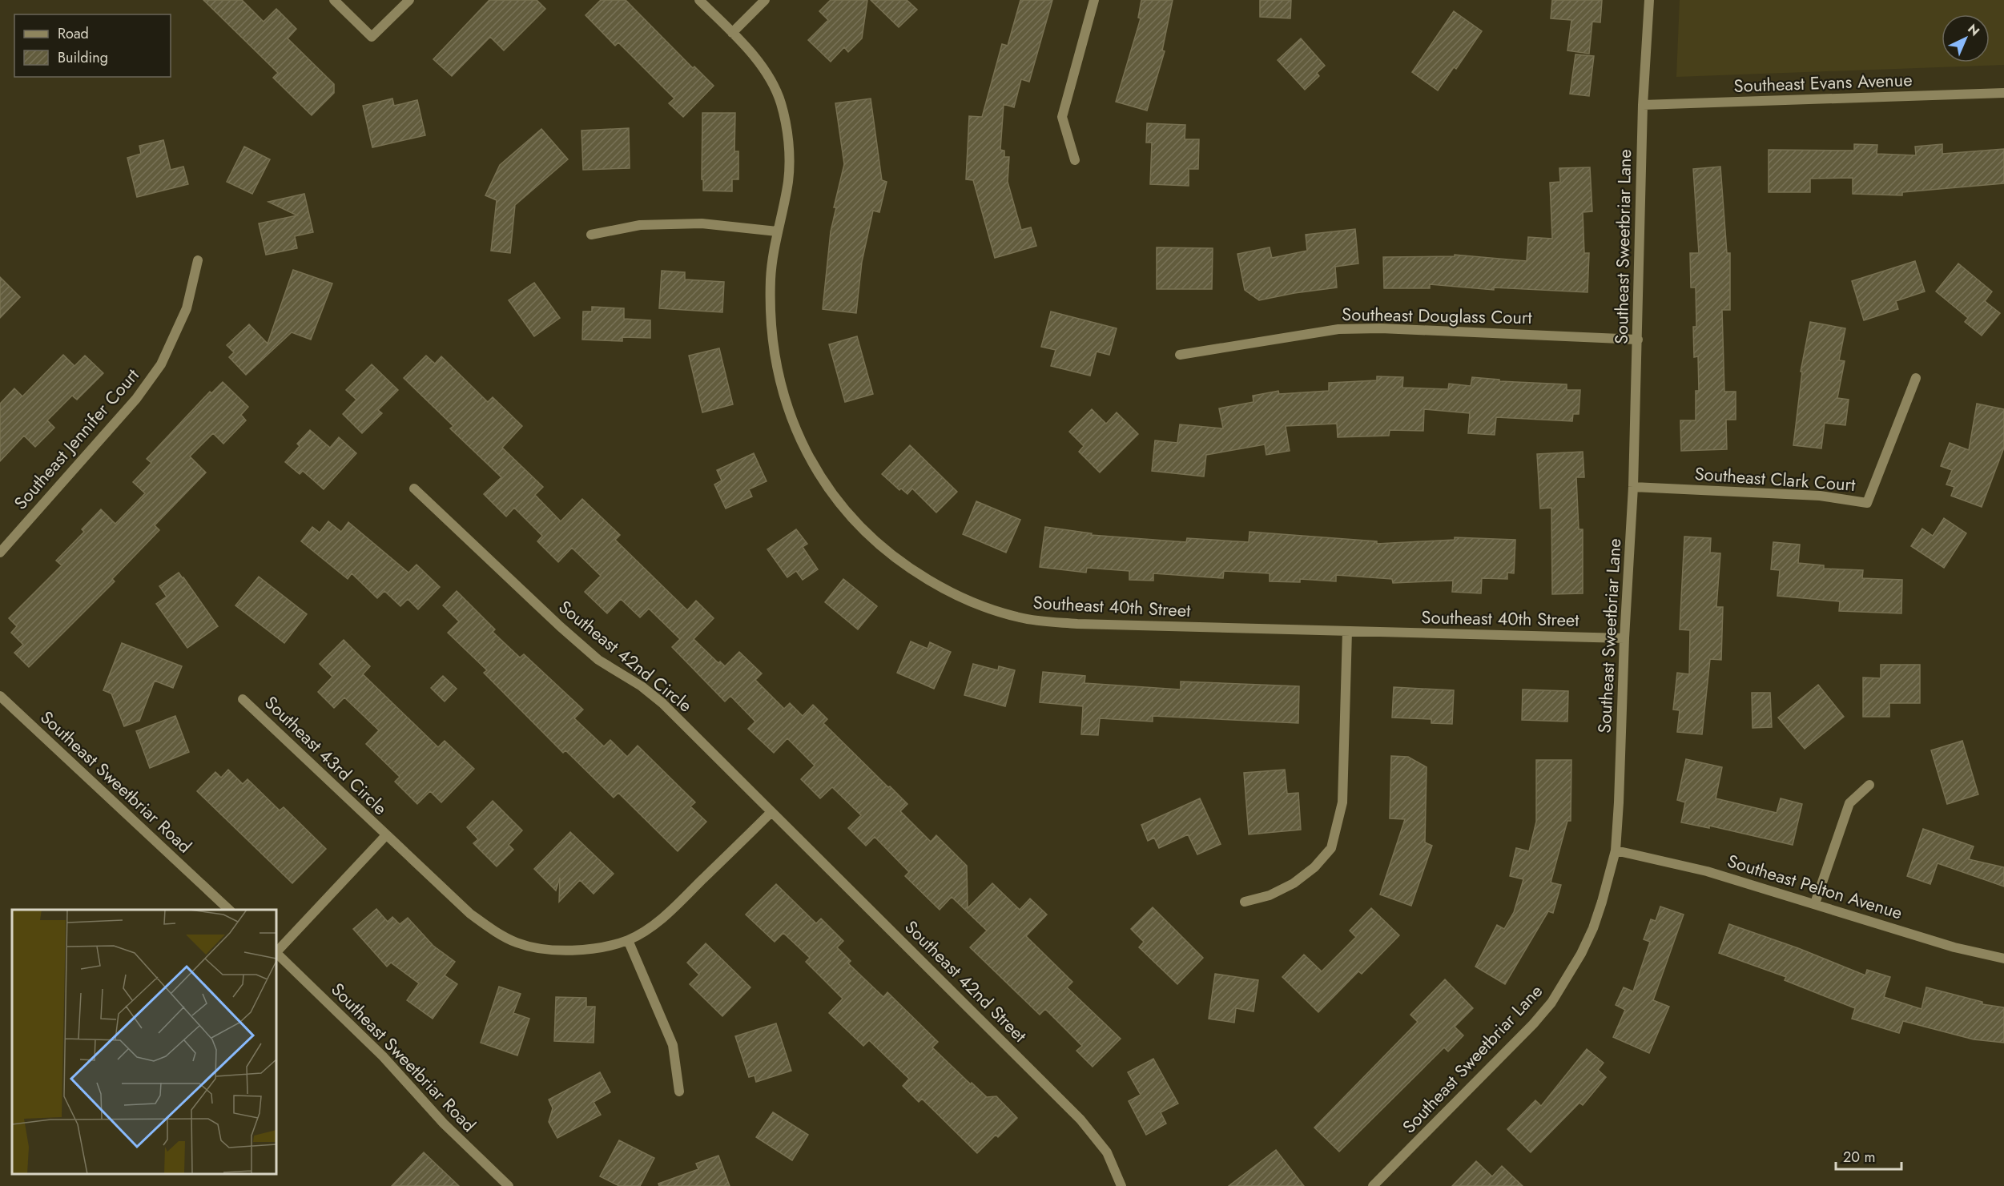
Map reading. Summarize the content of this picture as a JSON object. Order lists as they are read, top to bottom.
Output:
{
  "streets": {
    "street": [
      "Southeast Evans Avenue",
      "Southeast Sweetbriar Lane",
      "Southeast Douglass Court",
      "Southeast Jennifer Court",
      "Southeast Clark Court",
      "Southeast 40th Street",
      "Southeast 42nd Circle",
      "Southeast 43rd Circle",
      "Southeast Sweetbriar Road",
      "Southeast Pelton Avenue",
      "Southeast 42nd Street"
    ]
  },
  "crossings": [
    ["Southeast Evans Avenue", "Southeast Sweetbriar Lane"],
    ["Southeast Sweetbriar Lane", "Southeast Douglass Court"],
    ["Southeast Sweetbriar Lane", "Southeast Clark Court"],
    ["Southeast Sweetbriar Lane", "Southeast 40th Street"],
    ["Southeast Sweetbriar Lane", "Southeast Pelton Avenue"],
    ["Southeast 42nd Circle", "Southeast 43rd Circle"],
    ["Southeast 42nd Circle", "Southeast 42nd Street"],
    ["Southeast 43rd Circle", "Southeast 42nd Street"]
  ],
  "legend": ["Road", "Building"],
  "scale_bar": "20 m",
  "north": "top right"
}
